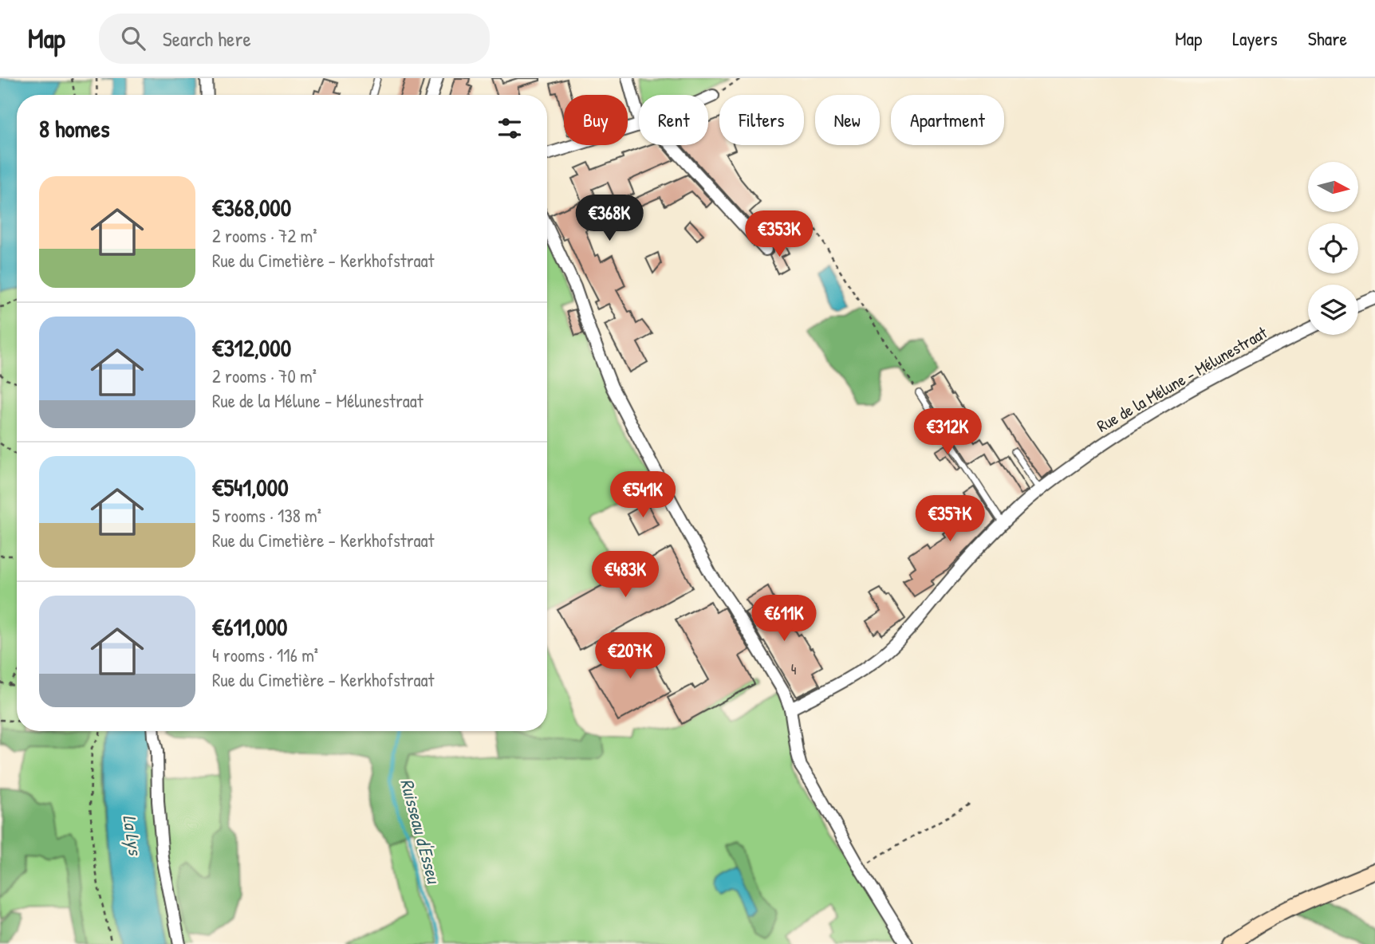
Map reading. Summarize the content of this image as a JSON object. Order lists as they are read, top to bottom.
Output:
{
  "streets": {
    "street": ["Rue de la Mélune - Mélunestraat"]
  },
  "water": ["Ruisseau d'Esseu", "La Lys"],
  "house_numbers": ["4"],
  "north": "right",
  "page": {
    "header": "Map",
    "search": "Search here",
    "nav": ["Map", "Layers", "Share"],
    "chip": [
      "Buy",
      "Rent",
      "Filters",
      "New",
      "Apartment"
    ],
    "heading": "8 homes",
    "list": [
      {
        "name": "€368,000",
        "note": "2 rooms · 72 m² · Rue du Cimetière - Kerkhofstraat"
      },
      {
        "name": "€312,000",
        "note": "2 rooms · 70 m² · Rue de la Mélune - Mélunestraat"
      },
      {
        "name": "€541,000",
        "note": "5 rooms · 138 m² · Rue du Cimetière - Kerkhofstraat"
      },
      {
        "name": "€611,000",
        "note": "4 rooms · 116 m² · Rue du Cimetière - Kerkhofstraat"
      }
    ],
    "price": [
      "€368K",
      "€353K",
      "€312K",
      "€541K",
      "€357K",
      "€483K",
      "€611K",
      "€207K"
    ]
  }
}
